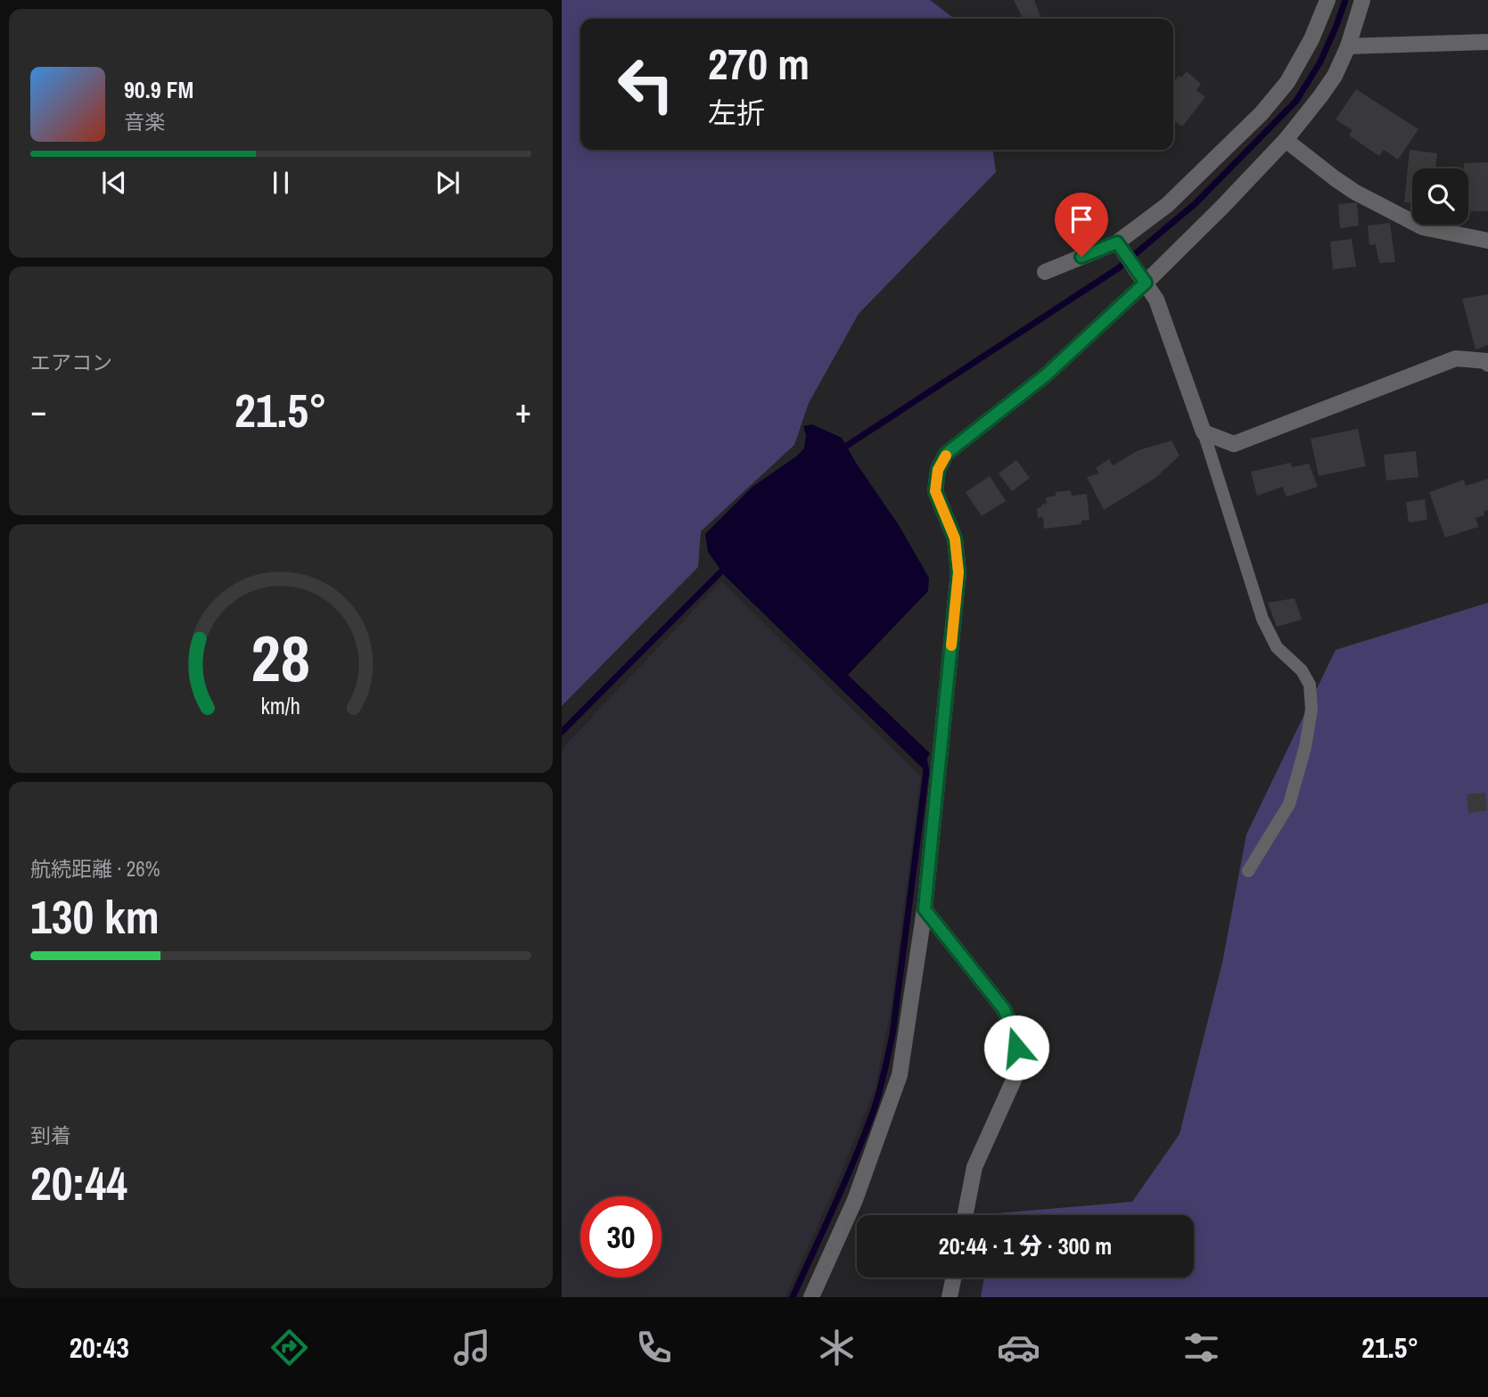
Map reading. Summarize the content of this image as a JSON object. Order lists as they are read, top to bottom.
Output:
{
  "page": {
    "turn": ["270 m", "左折"],
    "song": ["90.9 FM", "音楽"],
    "tile": [
      "エアコン",
      ["航続距離 · 26%", "130 km"],
      ["到着", "20:44"]
    ],
    "heat": ["−", "21.5°", "+"],
    "limit": "30",
    "trip": "20:44 · 1 分 · 300 m",
    "tabs": ["20:43", "21.5°"],
    "gauge": ["28", "km/h"]
  }
}
